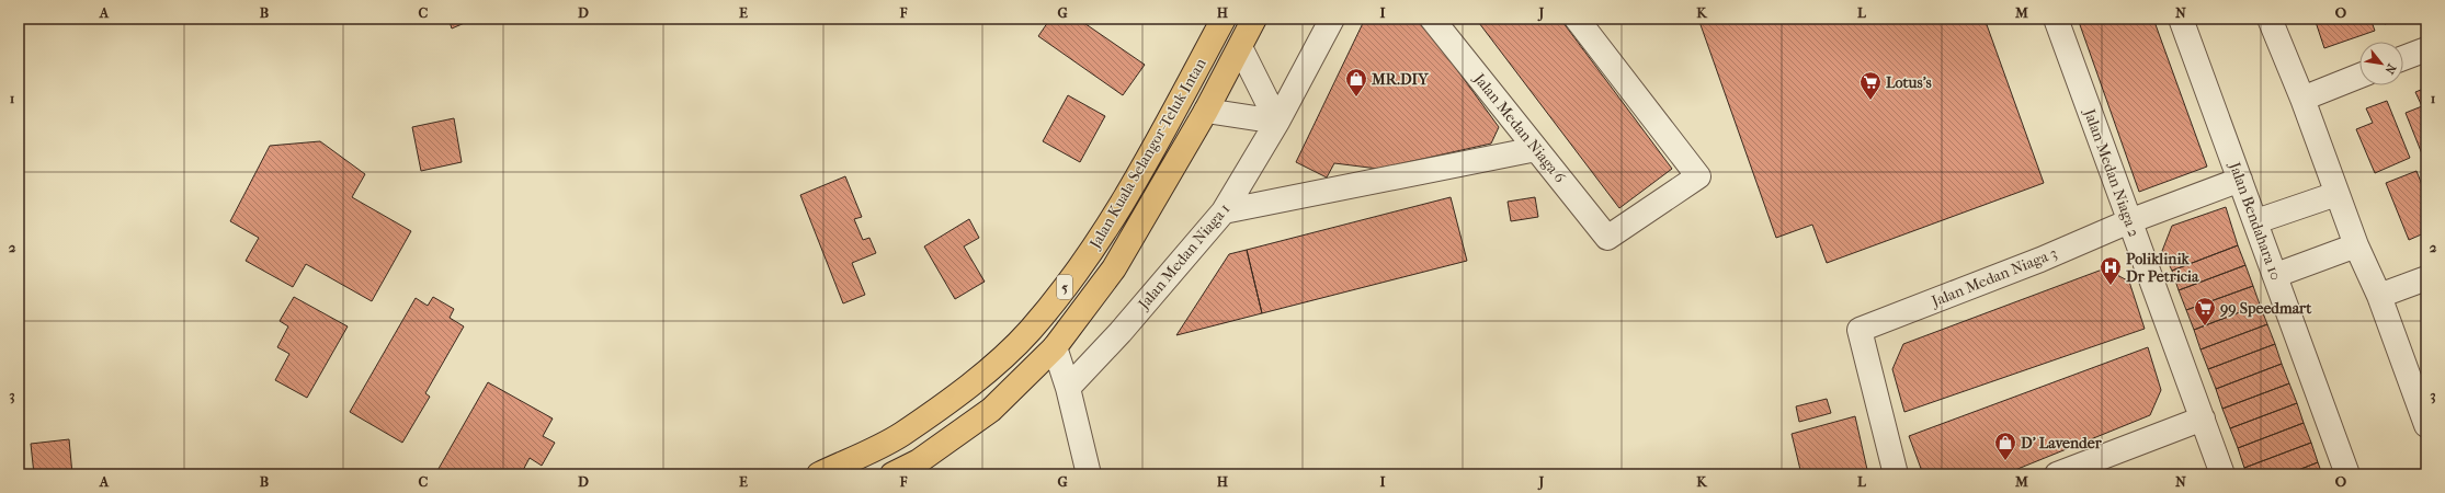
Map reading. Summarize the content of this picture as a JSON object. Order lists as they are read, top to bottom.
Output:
{
  "streets": {
    "highway": ["Jalan Kuala Selangor-Teluk Intan", "5"],
    "street": [
      "Jalan Medan Niaga 6",
      "Jalan Medan Niaga 2",
      "Jalan Bendahara 10",
      "Jalan Medan Niaga 1",
      "Jalan Medan Niaga 3"
    ]
  },
  "crossings": [
    ["Jalan Medan Niaga 2", "Jalan Medan Niaga 3"],
    ["Jalan Bendahara 10", "Jalan Medan Niaga 3"]
  ],
  "places": {
    "shop": ["MR.DIY", "D’ Lavender"],
    "supermarket": ["Lotus's", "99 Speedmart"],
    "hospital": ["Poliklinik Dr Petricia"]
  },
  "north": "bottom right",
  "grid": {
    "columns": [
      "A",
      "B",
      "C",
      "D",
      "E",
      "F",
      "G",
      "H",
      "I",
      "J",
      "K",
      "L",
      "M",
      "N",
      "O"
    ],
    "rows": ["1", "2", "3"]
  }
}
